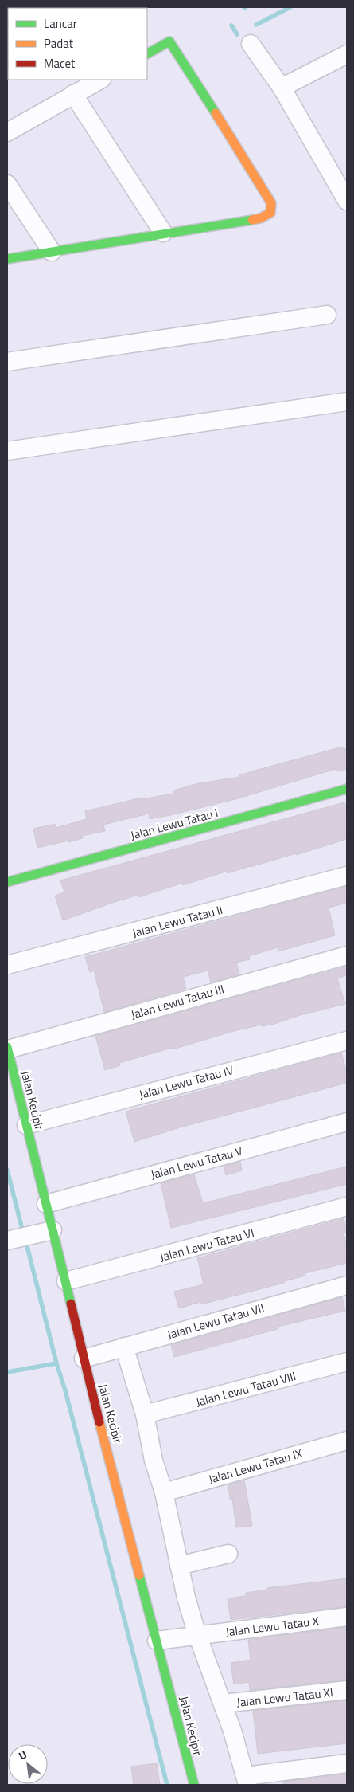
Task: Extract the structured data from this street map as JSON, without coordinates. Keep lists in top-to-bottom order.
{
  "streets": {
    "street": [
      "Jalan Lewu Tatau I",
      "Jalan Lewu Tatau II",
      "Jalan Lewu Tatau III",
      "Jalan Lewu Tatau IV",
      "Jalan Kecipir",
      "Jalan Lewu Tatau V",
      "Jalan Lewu Tatau VI",
      "Jalan Lewu Tatau VII",
      "Jalan Lewu Tatau VIII",
      "Jalan Lewu Tatau IX",
      "Jalan Lewu Tatau X",
      "Jalan Lewu Tatau XI"
    ]
  },
  "crossings": [
    ["Jalan Lewu Tatau III", "Jalan Kecipir"],
    ["Jalan Lewu Tatau IV", "Jalan Kecipir"],
    ["Jalan Kecipir", "Jalan Lewu Tatau V"],
    ["Jalan Kecipir", "Jalan Lewu Tatau VI"],
    ["Jalan Kecipir", "Jalan Lewu Tatau VII"],
    ["Jalan Kecipir", "Jalan Lewu Tatau X"]
  ],
  "legend": ["Lancar", "Padat", "Macet"],
  "north": "top left"
}
